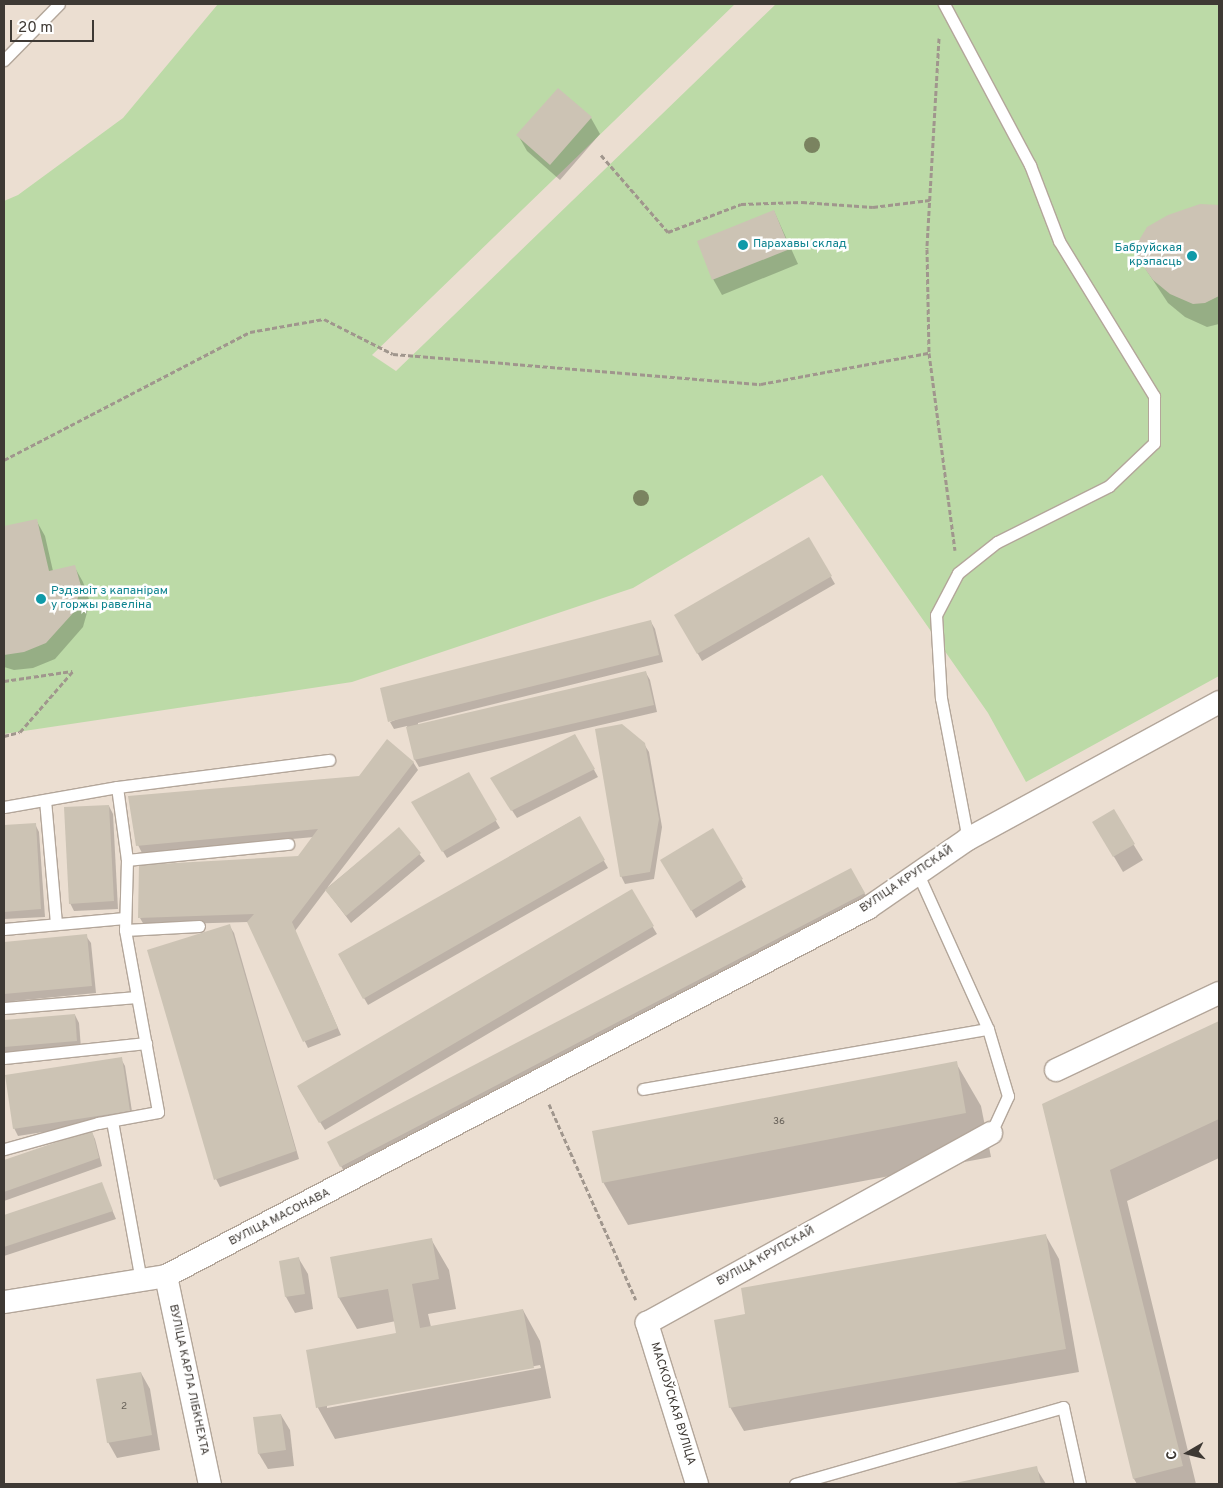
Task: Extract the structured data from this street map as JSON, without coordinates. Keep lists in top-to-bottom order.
{
  "streets": {
    "street": [
      "ВУЛІЦА КРУПСКАЙ",
      "ВУЛІЦА МАСОНАВА",
      "ВУЛІЦА КАРЛА ЛІБКНЕХТА",
      "МАСКОЎСКАЯ ВУЛІЦА"
    ]
  },
  "crossings": [
    ["ВУЛІЦА КРУПСКАЙ", "ВУЛІЦА МАСОНАВА"],
    ["ВУЛІЦА КРУПСКАЙ", "МАСКОЎСКАЯ ВУЛІЦА"],
    ["ВУЛІЦА МАСОНАВА", "ВУЛІЦА КАРЛА ЛІБКНЕХТА"]
  ],
  "places": ["Парахавы склад", "Бабруйская крэпасць", "Рэдзюіт з капанірам у горжы равеліна"],
  "house_numbers": ["36", "2"],
  "scale_bar": "20 m",
  "north": "left"
}
